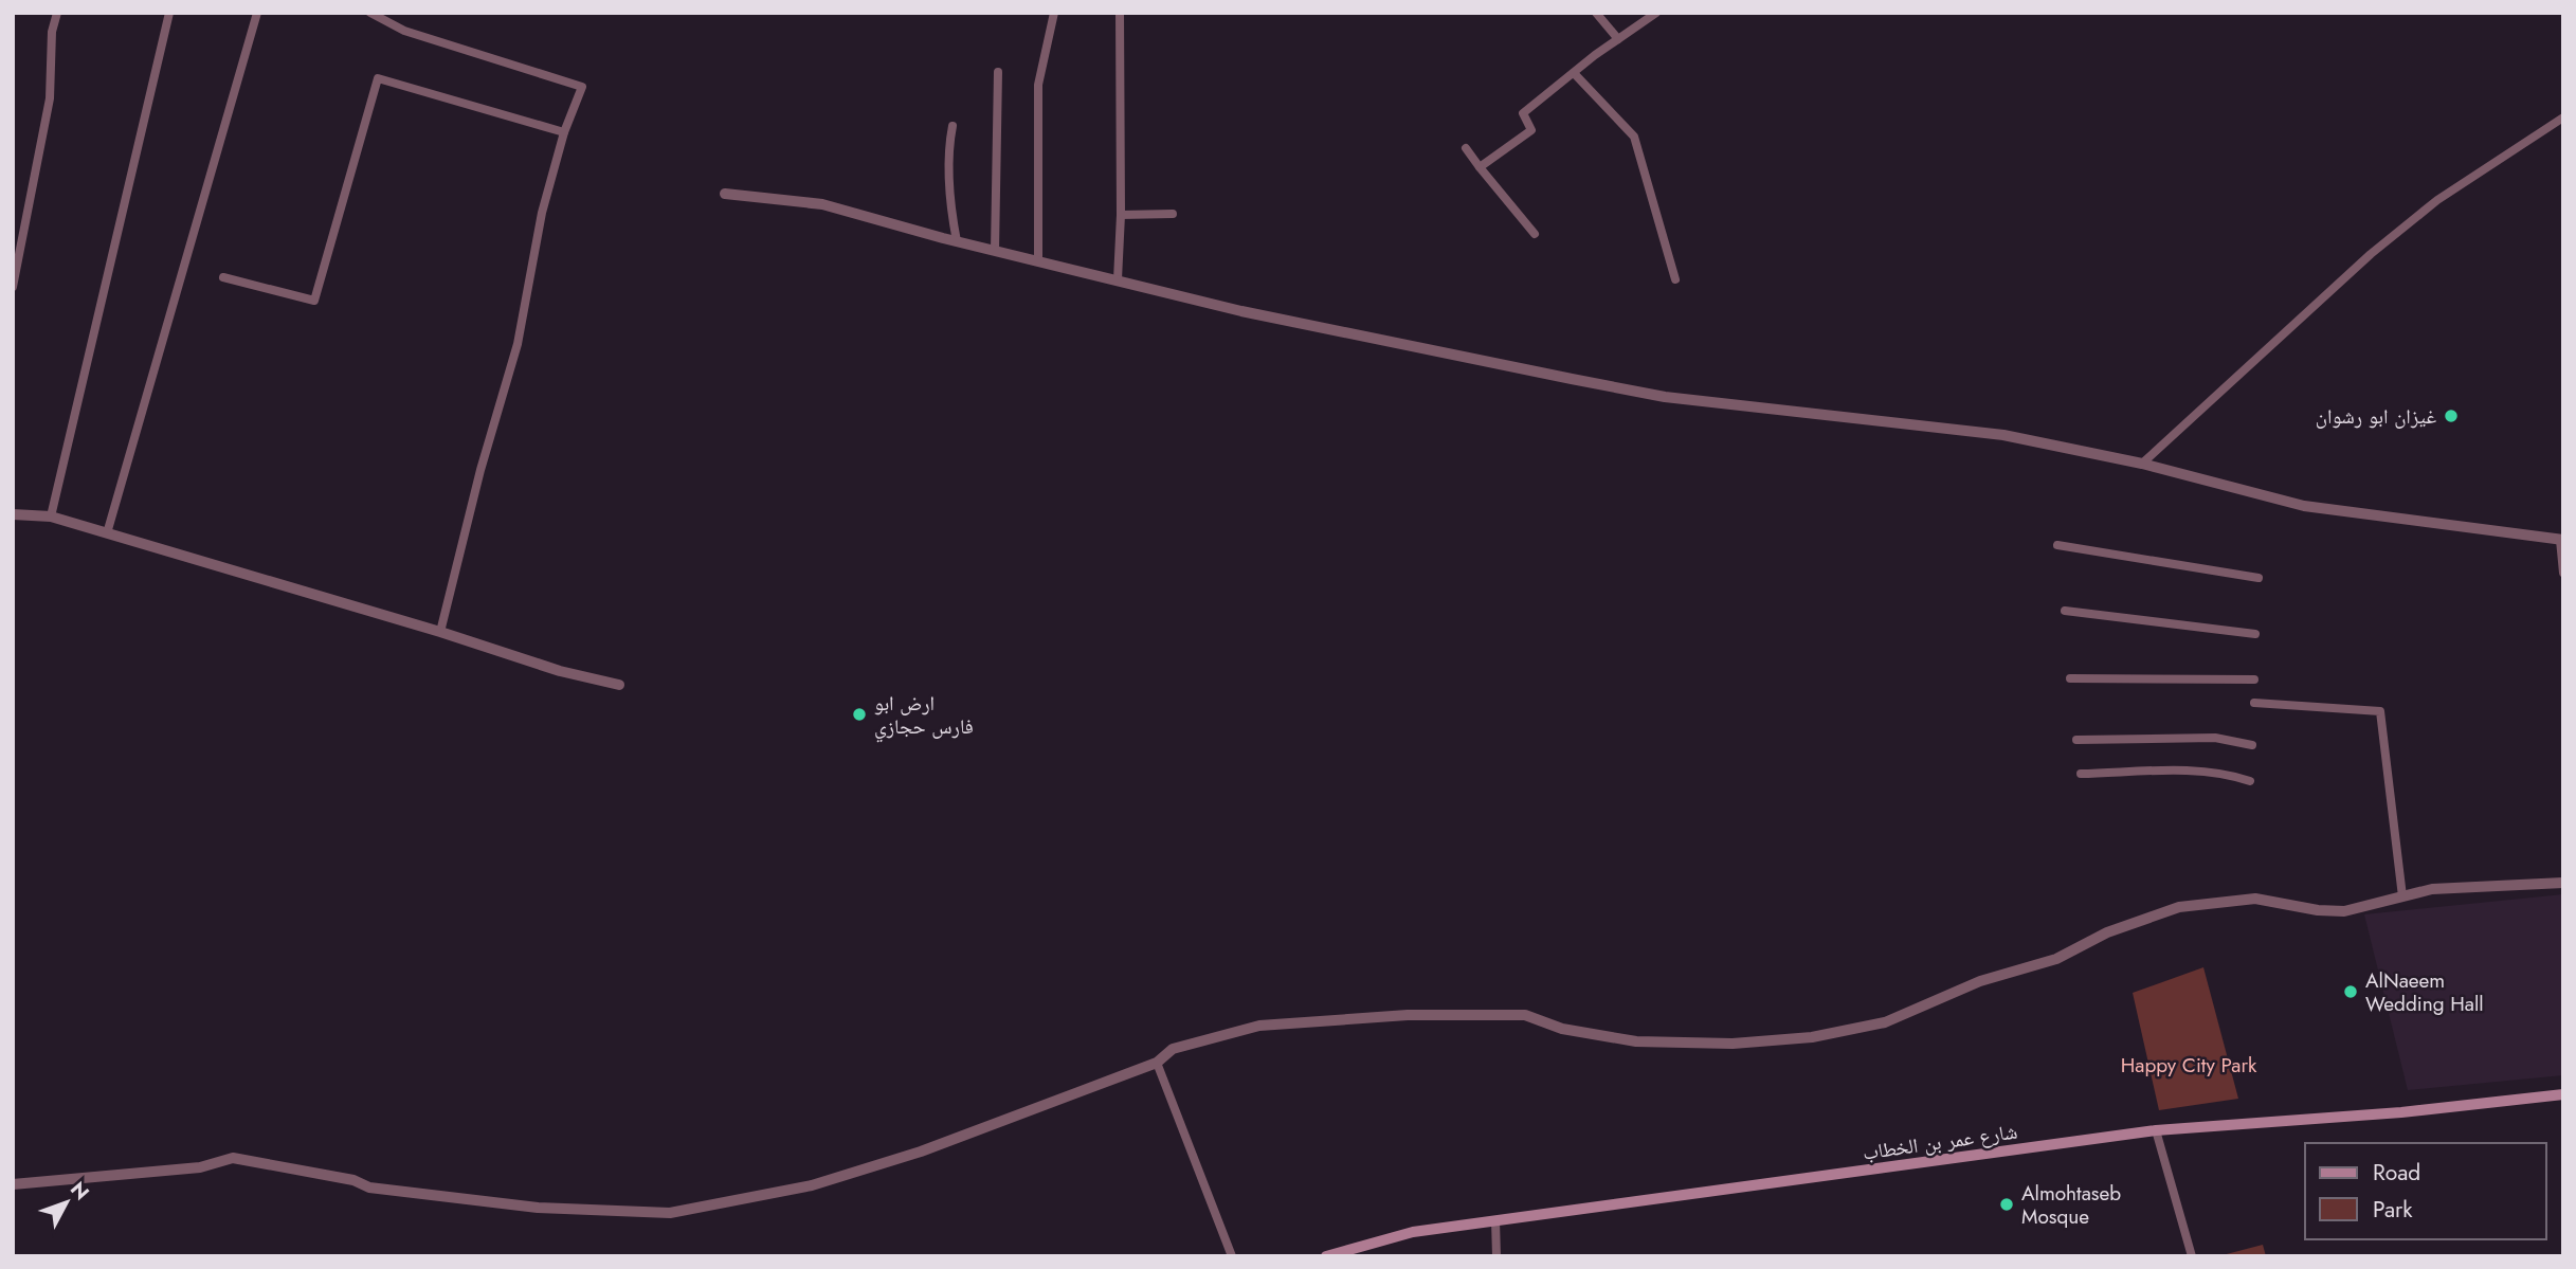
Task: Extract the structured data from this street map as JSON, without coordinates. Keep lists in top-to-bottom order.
{
  "streets": {
    "main road": ["شارع عمر بن الخطاب"]
  },
  "parks": ["Happy City Park"],
  "places": [
    "غيزان ابو رشوان",
    "ارض ابو فارس حجازي",
    "AlNaeem Wedding Hall",
    "Almohtaseb Mosque"
  ],
  "legend": ["Road", "Park"],
  "north": "top right"
}
